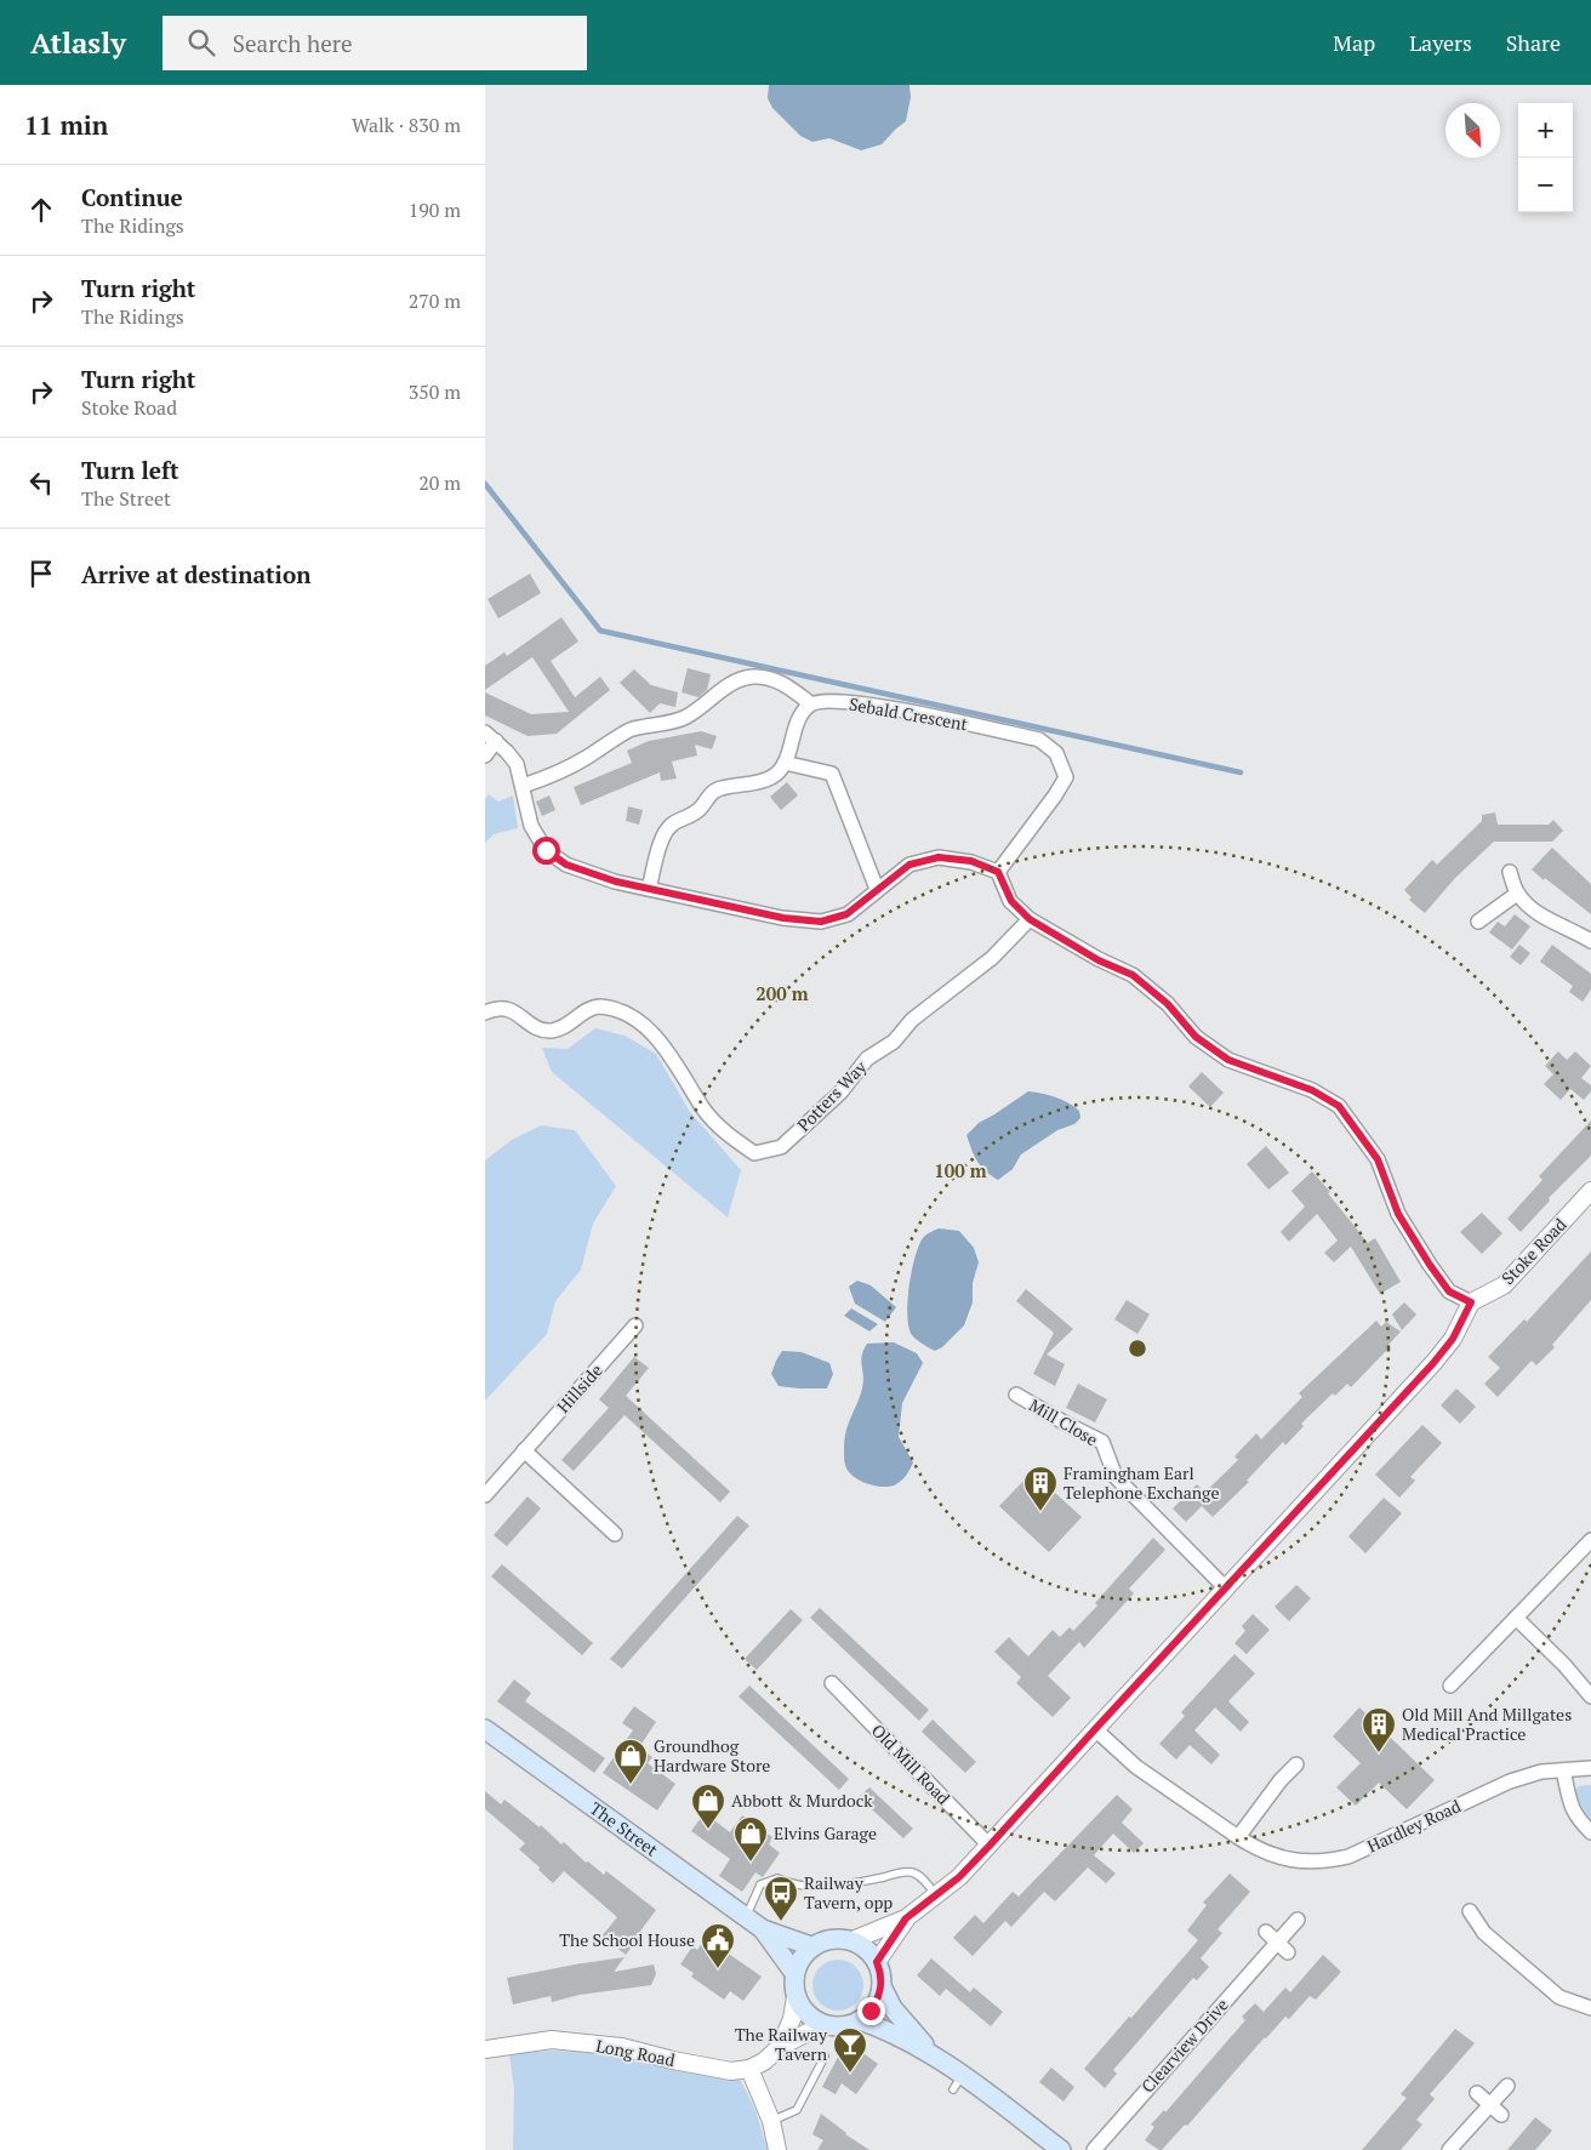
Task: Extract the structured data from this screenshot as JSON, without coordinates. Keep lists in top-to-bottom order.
{
  "streets": {
    "main road": ["The Street"],
    "street": [
      "Sebald Crescent",
      "Potters Way",
      "Stoke Road",
      "Hillside",
      "Mill Close",
      "Old Mill Road",
      "Hardley Road",
      "Clearview Drive",
      "Long Road"
    ]
  },
  "places": {
    "building": ["Framingham Earl Telephone Exchange", "Old Mill And Millgates Medical Practice"],
    "shop": ["Groundhog Hardware Store", "Abbott & Murdock", "Elvins Garage"],
    "bus stop": ["Railway Tavern, opp"],
    "public building": ["The School House"],
    "bar": ["The Railway Tavern"]
  },
  "north": "bottom right",
  "page": {
    "header": "Atlasly",
    "search": "Search here",
    "nav": ["Map", "Layers", "Share"],
    "heading": ["11 min", "Walk · 830 m"],
    "map_buttons": ["+", "−"],
    "list": [
      ["Continue", "The Ridings", "190 m"],
      ["Turn right", "The Ridings", "270 m"],
      ["Turn right", "Stoke Road", "350 m"],
      ["Turn left", "The Street", "20 m"],
      "Arrive at destination"
    ]
  },
  "rings": ["200 m", "100 m"]
}
